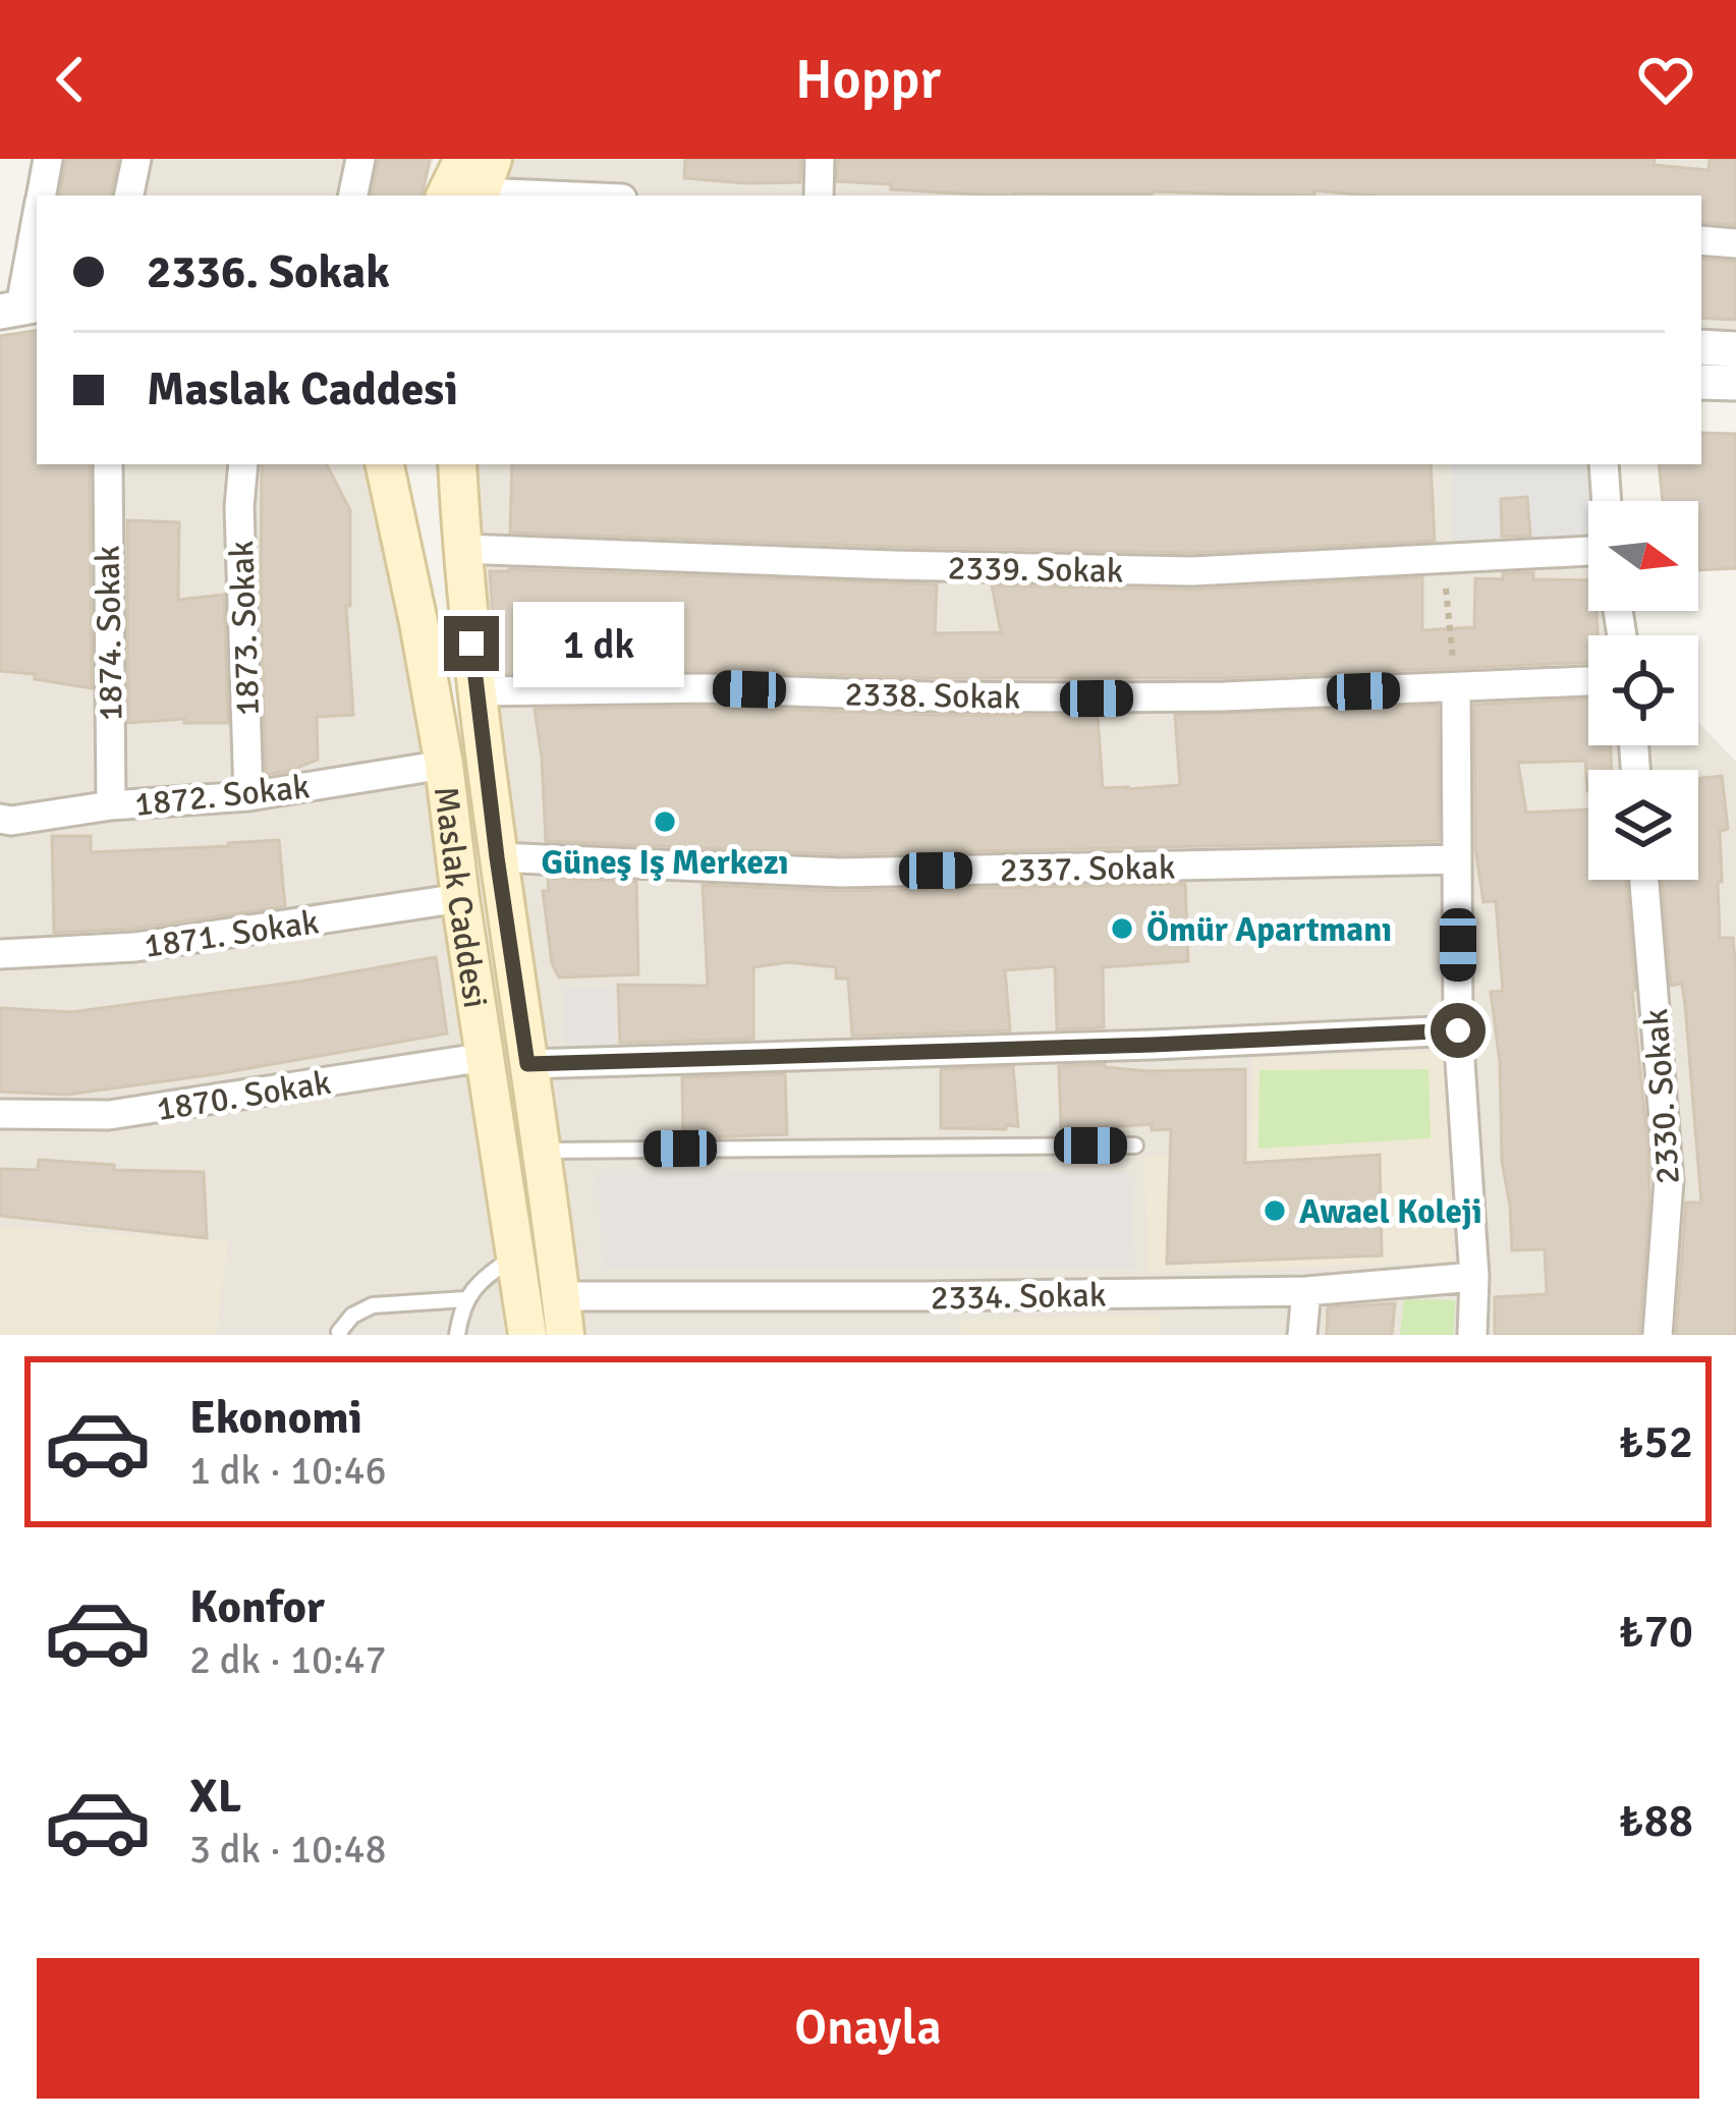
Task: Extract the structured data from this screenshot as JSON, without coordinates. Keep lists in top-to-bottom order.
{
  "streets": {
    "main road": ["Maslak Caddesi"],
    "street": [
      "2339. Sokak",
      "1873. Sokak",
      "1874. Sokak",
      "2338. Sokak",
      "1872. Sokak",
      "2337. Sokak",
      "1871. Sokak",
      "1870. Sokak",
      "2330. Sokak",
      "2334. Sokak"
    ]
  },
  "crossings": [
    ["2339. Sokak", "Maslak Caddesi"],
    ["1873. Sokak", "1872. Sokak"],
    ["1874. Sokak", "1872. Sokak"],
    ["2338. Sokak", "Maslak Caddesi"],
    ["1872. Sokak", "Maslak Caddesi"],
    ["2337. Sokak", "Maslak Caddesi"],
    ["Maslak Caddesi", "1871. Sokak"],
    ["Maslak Caddesi", "1870. Sokak"],
    ["Maslak Caddesi", "2334. Sokak"]
  ],
  "places": ["Güneş Iş Merkezı", "Ömür Apartmanı", "Awael Koleji"],
  "north": "right",
  "page": {
    "header": "Hoppr",
    "banner": ["2336. Sokak", "Maslak Caddesi"],
    "bubble": "1 dk",
    "list": [
      {
        "name": "Ekonomi",
        "note": "1 dk · 10:46",
        "value": "₺52"
      },
      {
        "name": "Konfor",
        "note": "2 dk · 10:47",
        "value": "₺70"
      },
      {
        "name": "XL",
        "note": "3 dk · 10:48",
        "value": "₺88"
      }
    ],
    "buttons": "Onayla"
  }
}
